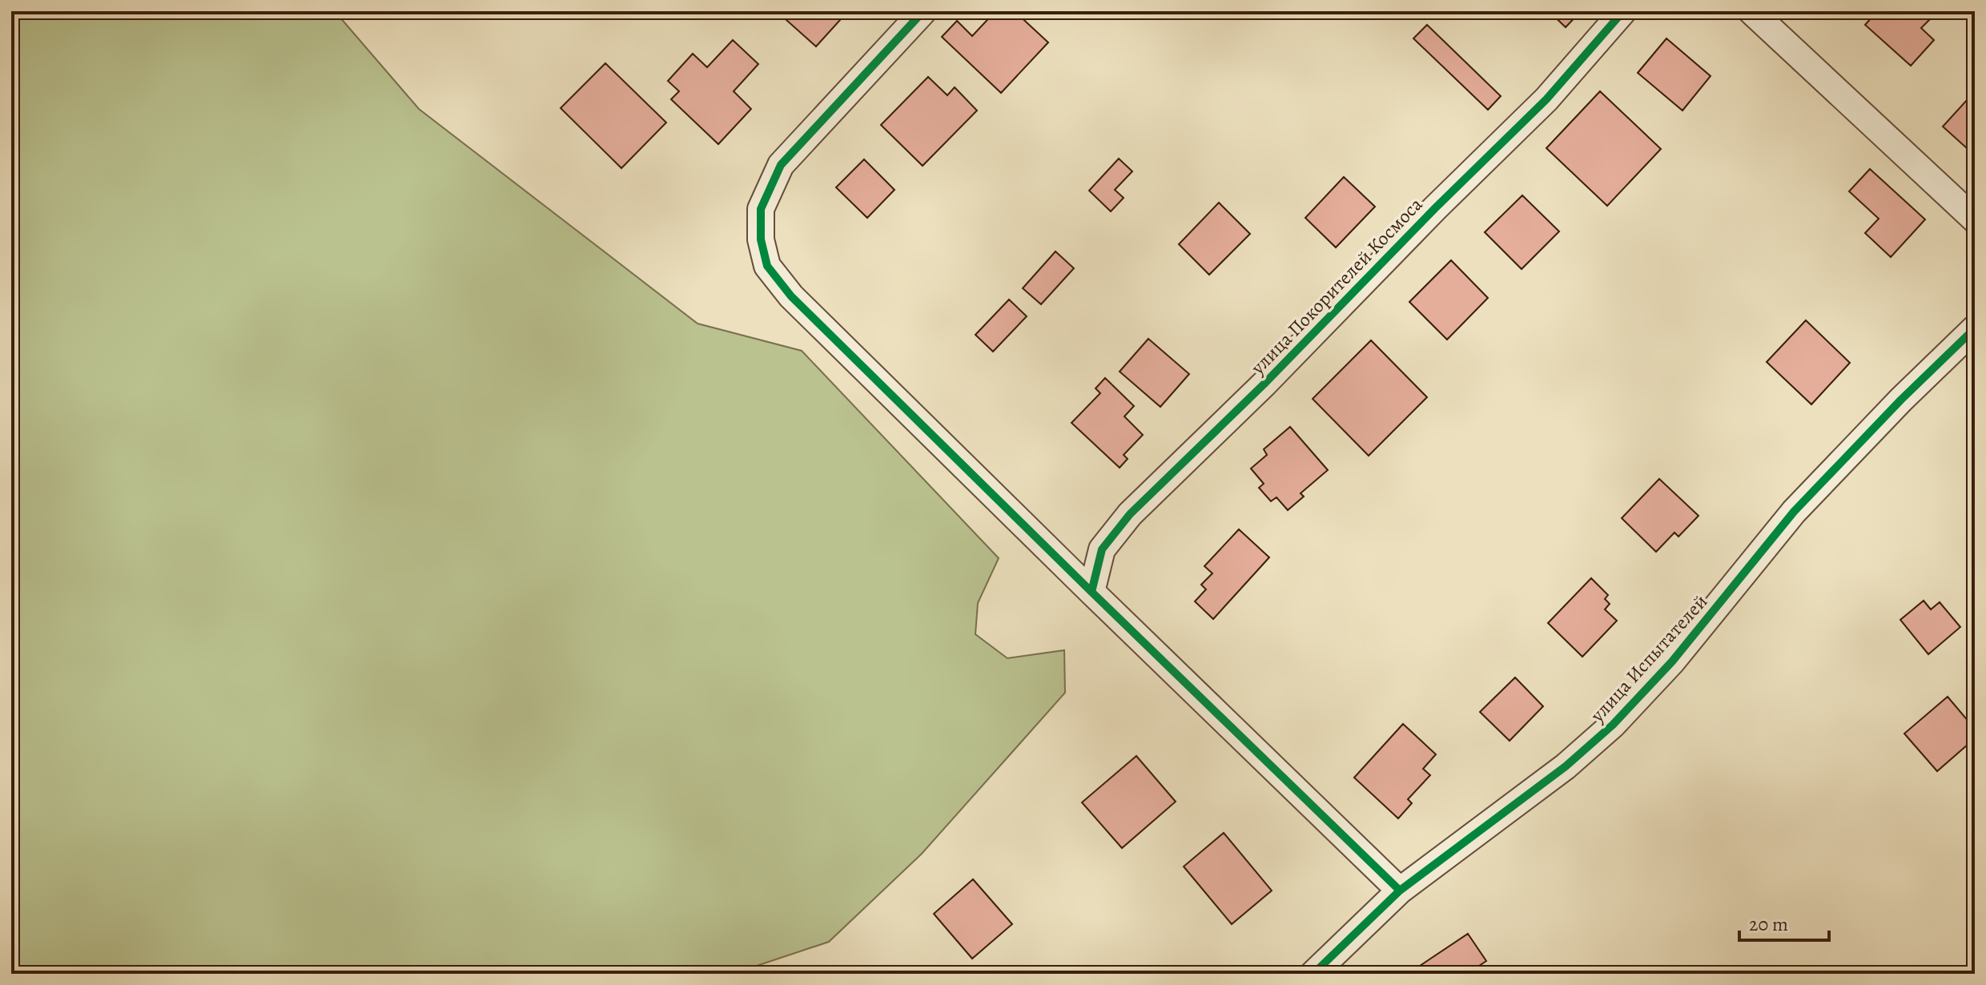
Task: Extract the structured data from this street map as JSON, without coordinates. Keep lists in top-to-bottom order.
{
  "streets": {
    "street": ["улица Покорителей Космоса", "улица Испытателей"]
  },
  "scale_bar": "20 m"
}
